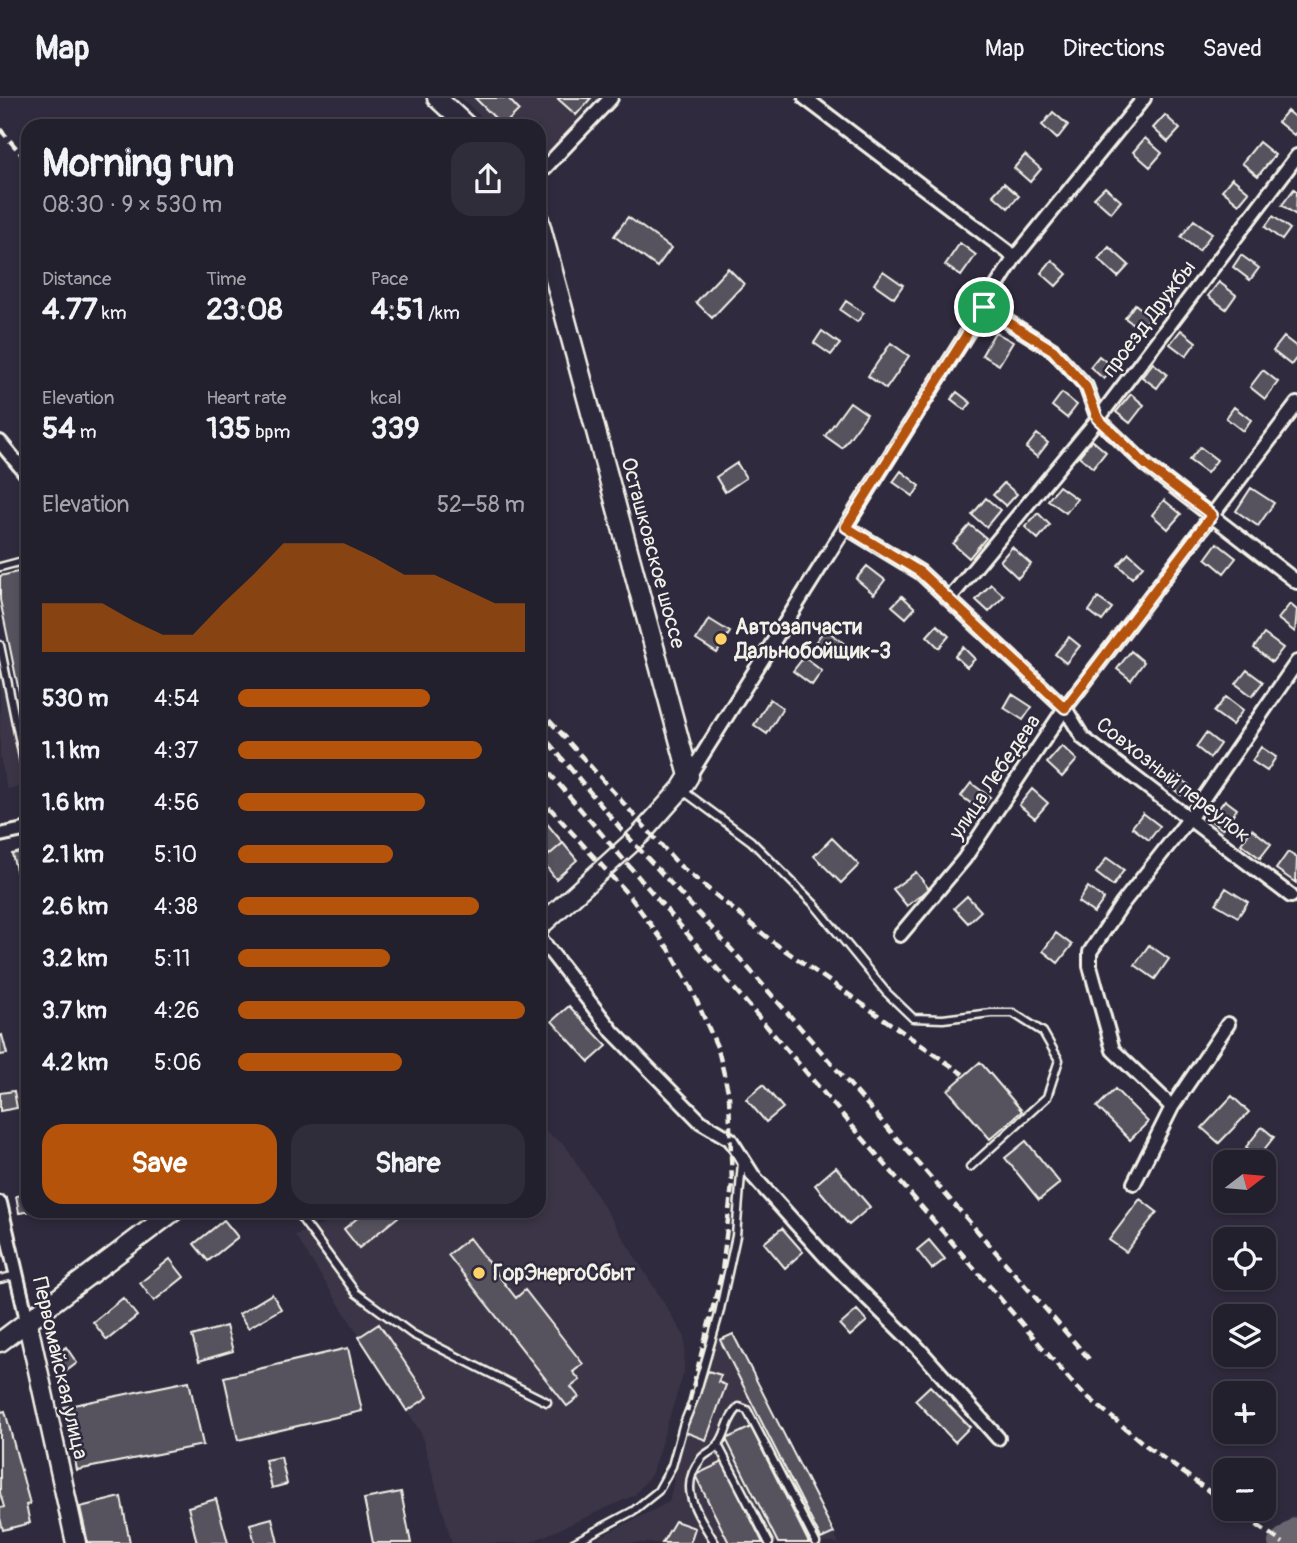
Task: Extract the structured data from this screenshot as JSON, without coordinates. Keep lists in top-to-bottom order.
{
  "streets": {
    "street": [
      "проезд Дружбы",
      "Осташковское шоссе",
      "улица Лебедева",
      "Совхозный переулок",
      "Первомайская улица"
    ]
  },
  "crossings": [
    ["проезд Дружбы", "Совхозный переулок"],
    ["улица Лебедева", "Совхозный переулок"]
  ],
  "places": ["Автозапчасти Дальнобойщик-3", "ГорЭнергоСбыт"],
  "north": "right",
  "page": {
    "header": "Map",
    "nav": ["Map", "Directions", "Saved"],
    "heading": ["Morning run", "08:30 · 9 × 530 m"],
    "stats": [
      ["Distance", "4.77 km"],
      ["Time", "23:08"],
      ["Pace", "4:51 /km"],
      ["Elevation", "54 m"],
      ["Heart rate", "135 bpm"],
      ["kcal", "339"]
    ],
    "chart": ["Elevation", "52–58 m"],
    "list": [
      {
        "name": "530 m",
        "note": "4:54"
      },
      {
        "name": "1.1 km",
        "note": "4:37"
      },
      {
        "name": "1.6 km",
        "note": "4:56"
      },
      {
        "name": "2.1 km",
        "note": "5:10"
      },
      {
        "name": "2.6 km",
        "note": "4:38"
      },
      {
        "name": "3.2 km",
        "note": "5:11"
      },
      {
        "name": "3.7 km",
        "note": "4:26"
      },
      {
        "name": "4.2 km",
        "note": "5:06"
      }
    ],
    "buttons": ["Save", "Share"],
    "map_buttons": ["+", "−"]
  }
}
